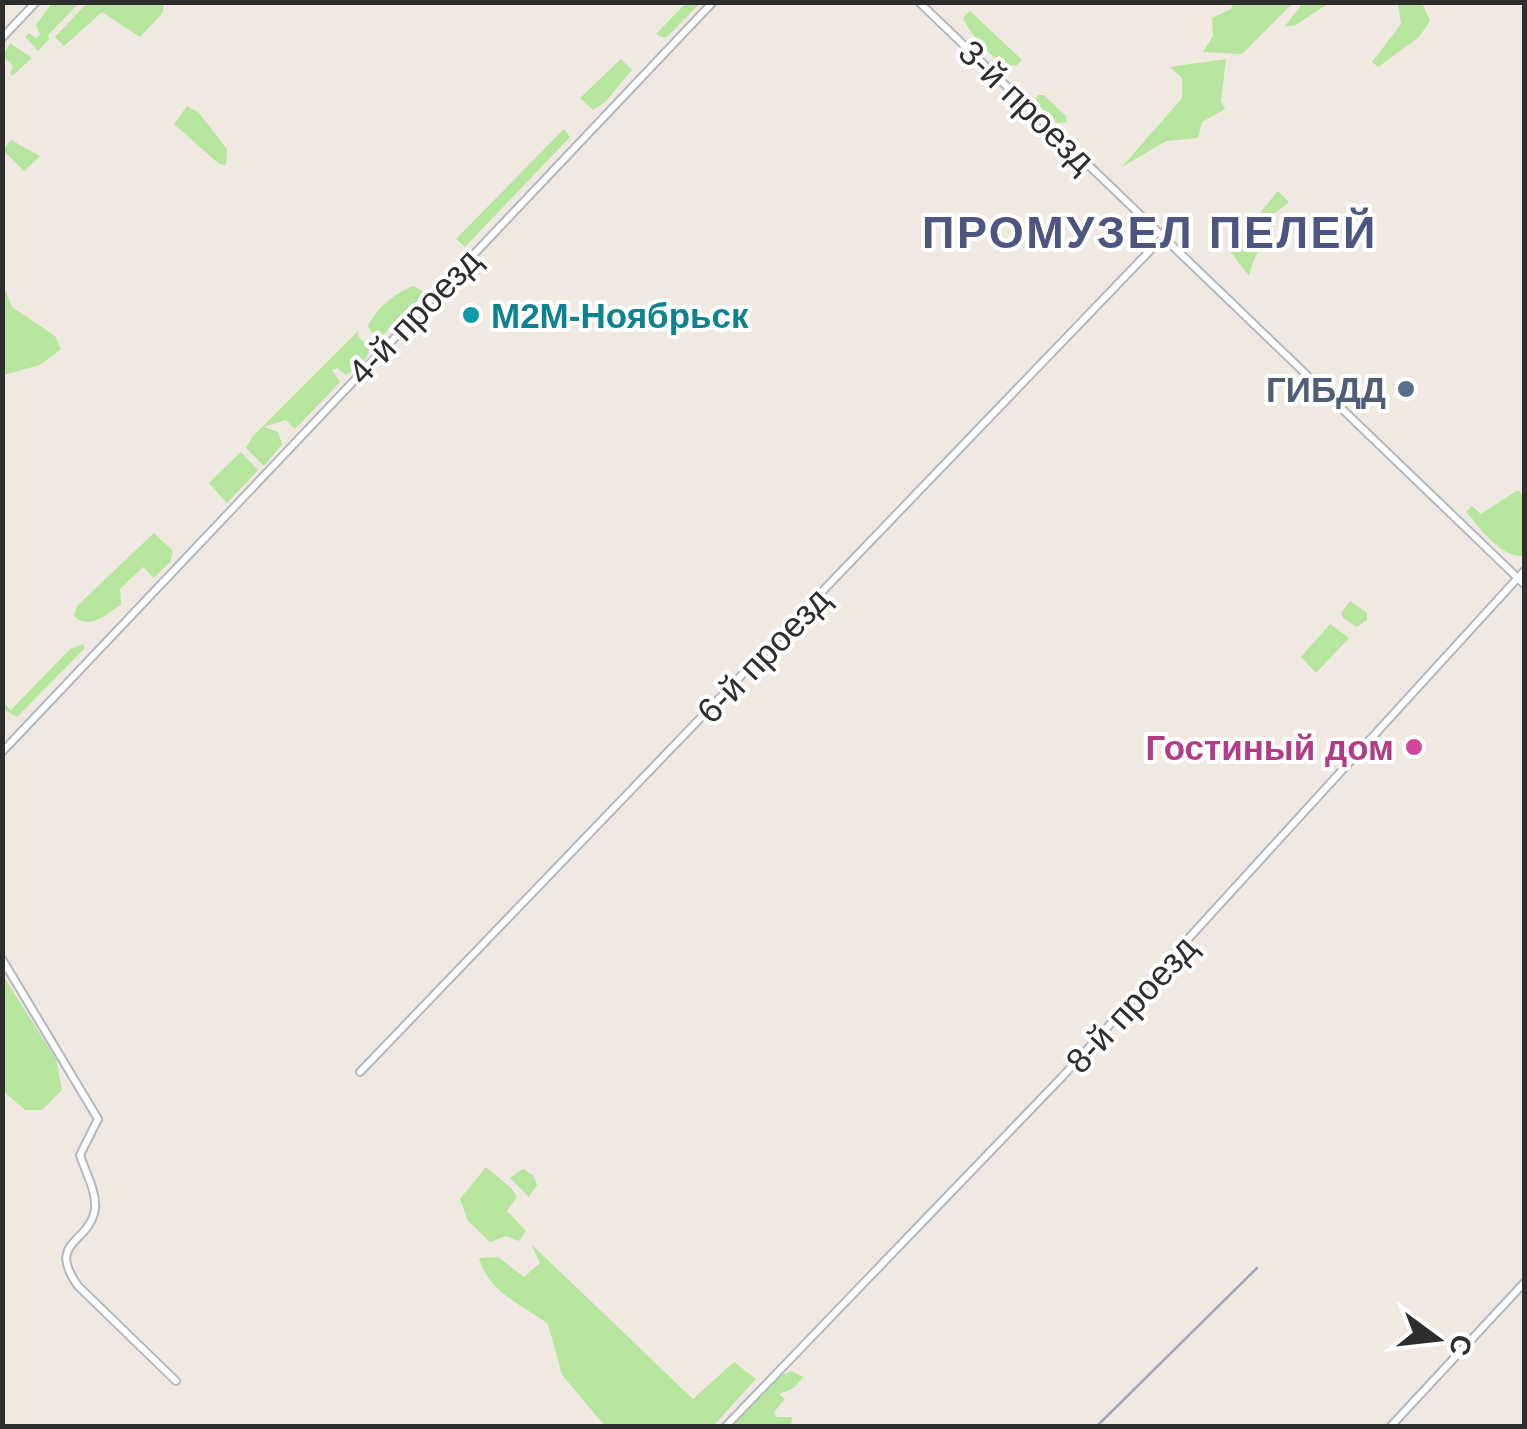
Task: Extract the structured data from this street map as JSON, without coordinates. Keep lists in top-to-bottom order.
{
  "streets": {
    "street": [
      "3-й проезд",
      "4-й проезд",
      "6-й проезд",
      "8-й проезд"
    ]
  },
  "crossings": [
    ["3-й проезд", "6-й проезд"],
    ["3-й проезд", "8-й проезд"]
  ],
  "districts": ["ПРОМУЗЕЛ ПЕЛЕЙ"],
  "places": ["М2М-Ноябрьск", "ГИБДД", "Гостиный дом"],
  "north": "right"
}
